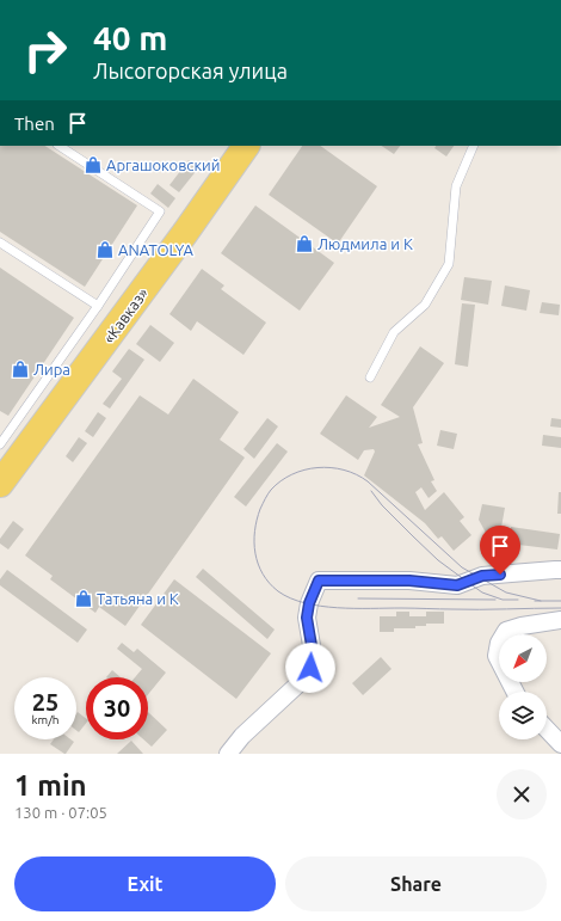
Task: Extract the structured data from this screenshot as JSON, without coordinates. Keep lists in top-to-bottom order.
{
  "streets": {
    "main road": ["«Кавказ»"]
  },
  "places": {
    "shop": [
      "Аргашоковский",
      "Людмила и К",
      "ANATOLYA",
      "Лира",
      "Татьяна и К"
    ]
  },
  "north": "bottom left",
  "page": {
    "turn": ["40 m", "Лысогорская улица"],
    "then": "Then",
    "speed": "25 km/h",
    "limit": "30",
    "heading": ["1 min", "130 m · 07:05"],
    "buttons": ["Exit", "Share"]
  }
}
